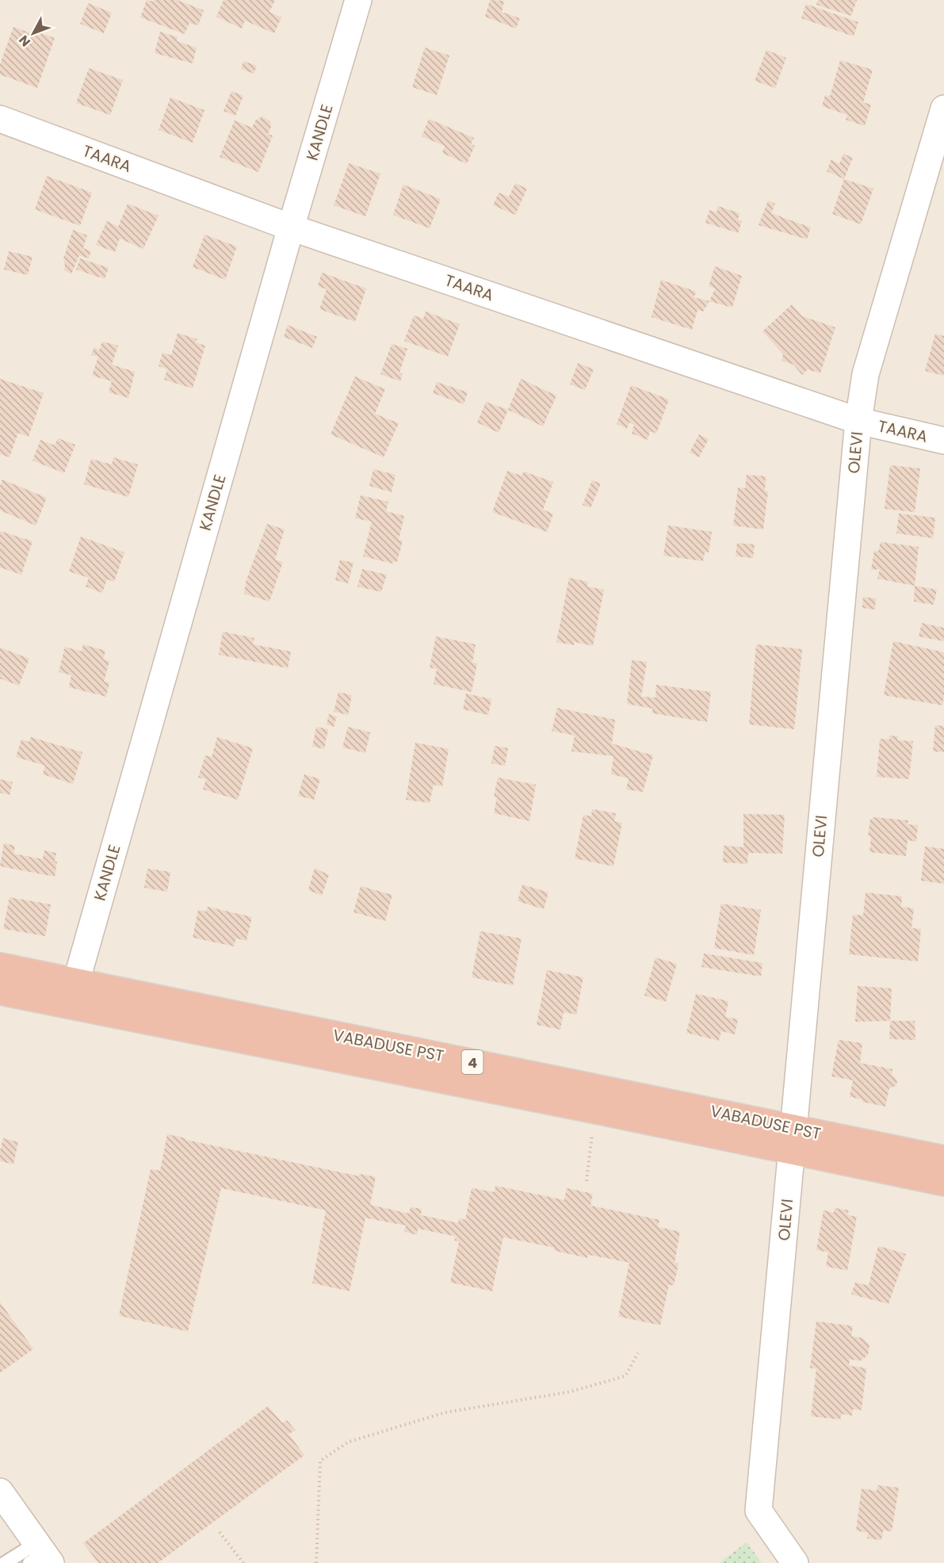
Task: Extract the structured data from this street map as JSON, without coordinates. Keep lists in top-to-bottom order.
{
  "streets": {
    "highway": ["VABADUSE PST", "4"],
    "street": ["KANDLE", "TAARA", "OLEVI"]
  },
  "crossings": [
    ["KANDLE", "TAARA"],
    ["KANDLE", "VABADUSE PST"],
    ["TAARA", "OLEVI"],
    ["OLEVI", "VABADUSE PST"]
  ],
  "north": "bottom left"
}
